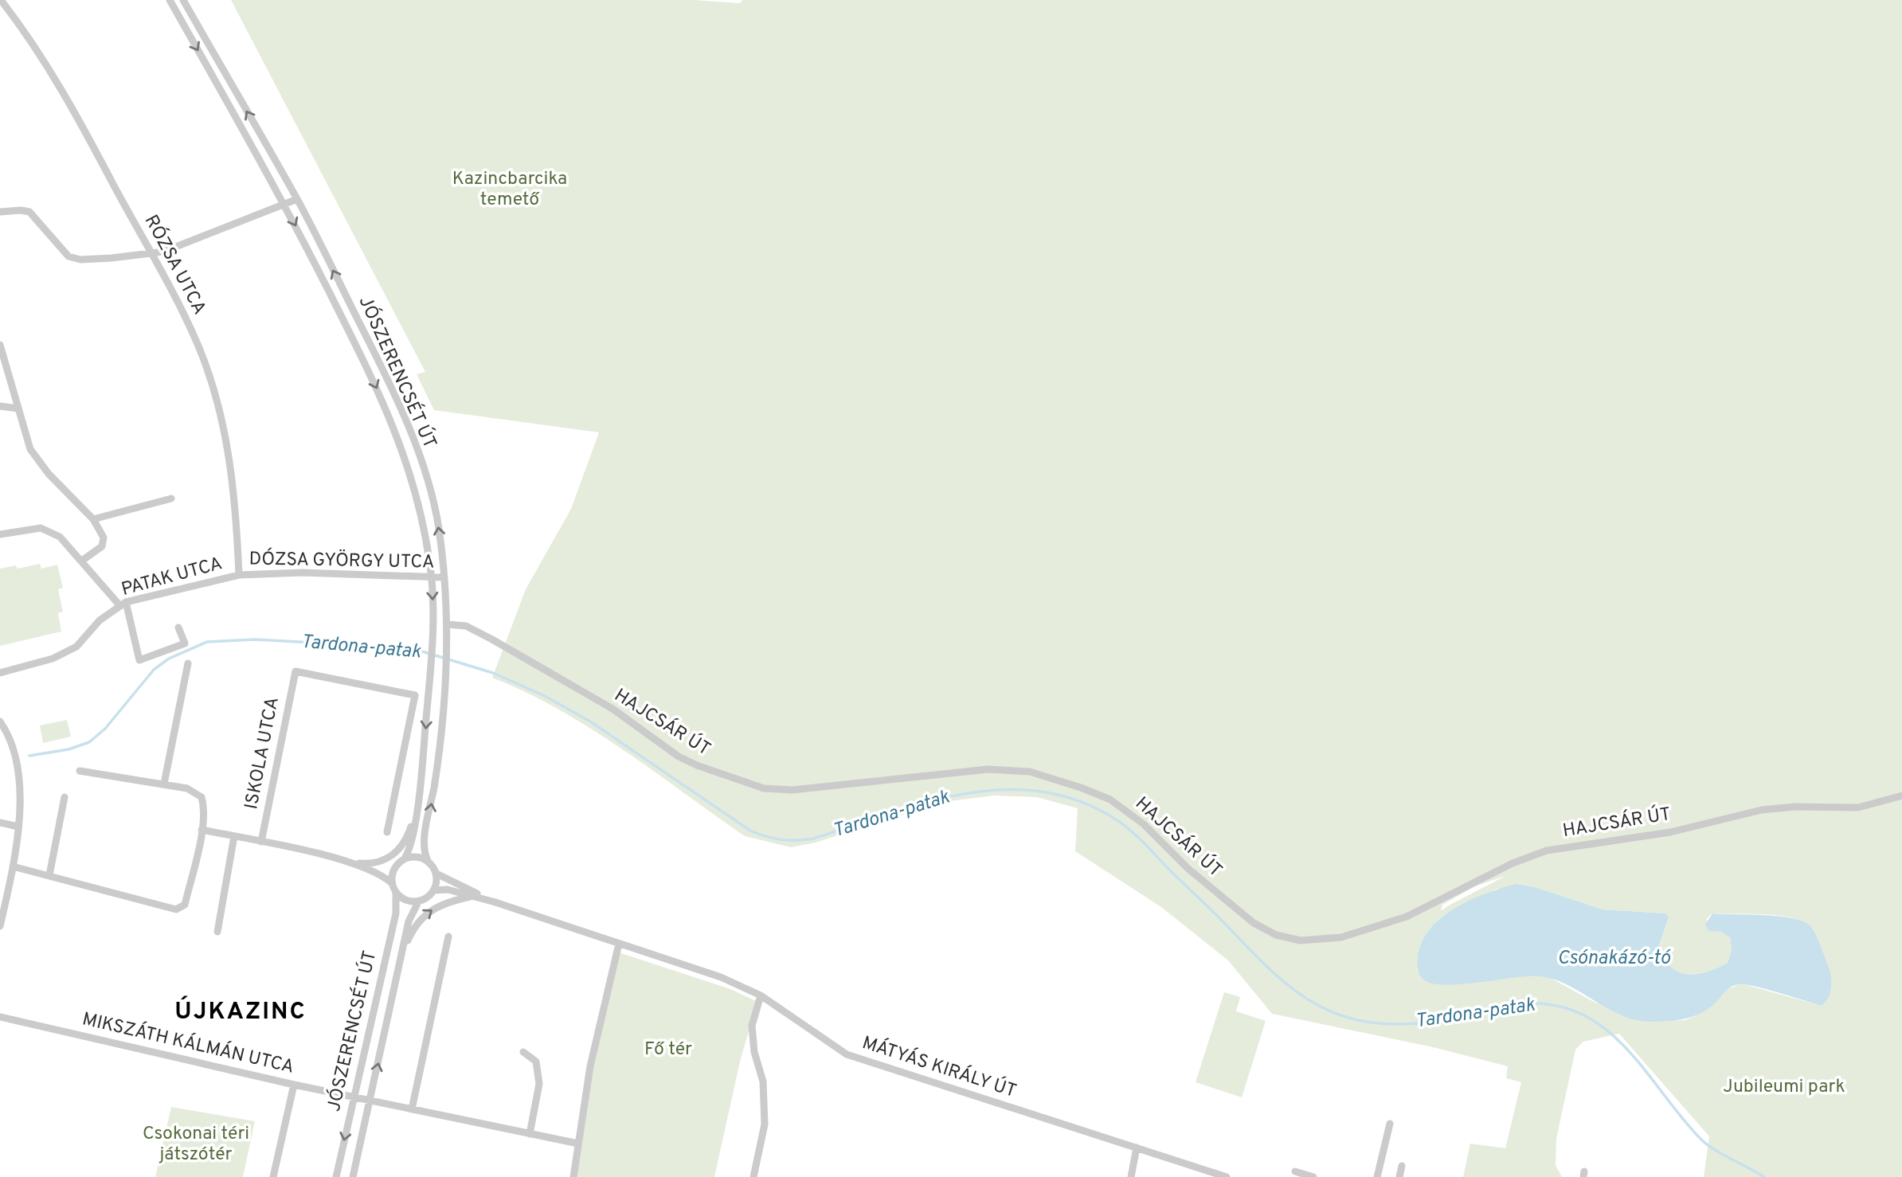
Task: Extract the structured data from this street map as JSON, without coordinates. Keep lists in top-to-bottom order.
{
  "streets": {
    "street": [
      "RÓZSA UTCA",
      "JÓSZERENCSÉT ÚT",
      "DÓZSA GYÖRGY UTCA",
      "PATAK UTCA",
      "HAJCSÁR ÚT",
      "ISKOLA UTCA",
      "MIKSZÁTH KÁLMÁN UTCA",
      "MÁTYÁS KIRÁLY ÚT"
    ]
  },
  "crossings": [
    ["RÓZSA UTCA", "DÓZSA GYÖRGY UTCA"],
    ["RÓZSA UTCA", "PATAK UTCA"],
    ["JÓSZERENCSÉT ÚT", "DÓZSA GYÖRGY UTCA"],
    ["JÓSZERENCSÉT ÚT", "HAJCSÁR ÚT"],
    ["JÓSZERENCSÉT ÚT", "MIKSZÁTH KÁLMÁN UTCA"],
    ["JÓSZERENCSÉT ÚT", "MÁTYÁS KIRÁLY ÚT"],
    ["DÓZSA GYÖRGY UTCA", "PATAK UTCA"]
  ],
  "districts": ["ÚJKAZINC"],
  "water": ["Tardona-patak", "Csónakázó-tó"],
  "parks": [
    "Kazincbarcika temető",
    "Fő tér",
    "Jubileumi park",
    "Csokonai téri játszótér"
  ]
}
